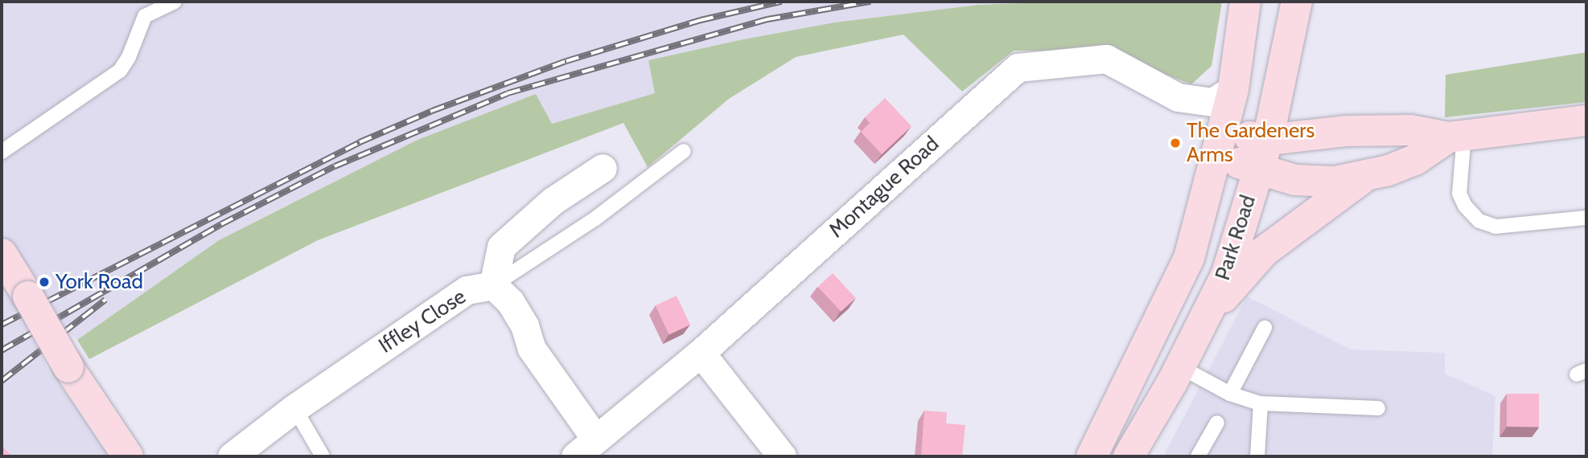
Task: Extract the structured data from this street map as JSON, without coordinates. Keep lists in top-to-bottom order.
{
  "streets": {
    "main road": ["Park Road"],
    "street": ["Montague Road", "Iffley Close"]
  },
  "crossings": [
    ["Montague Road", "Park Road"],
    ["Montague Road", "Iffley Close"]
  ],
  "places": ["The Gardeners Arms", "York Road"]
}
